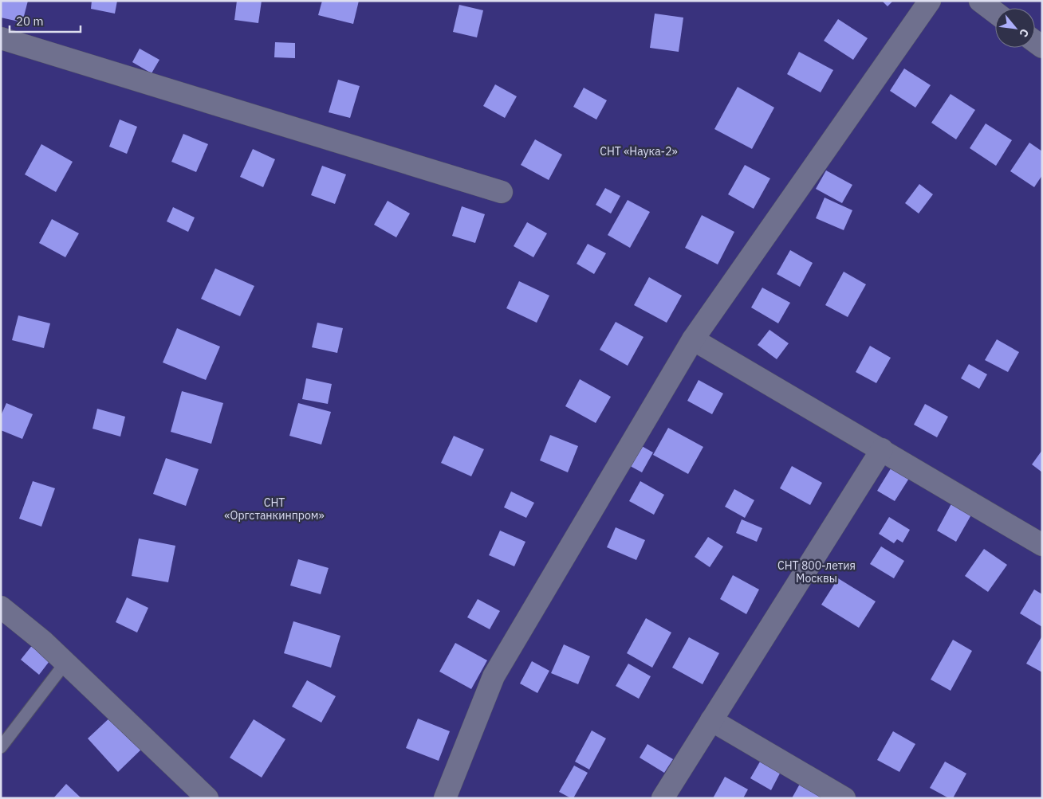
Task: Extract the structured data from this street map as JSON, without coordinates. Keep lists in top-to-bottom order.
{
  "parks": ["СНТ «Наука-2»", "СНТ «Оргстанкинпром»", "СНТ 800-летия Москвы"],
  "scale_bar": "20 m",
  "north": "bottom right"
}
